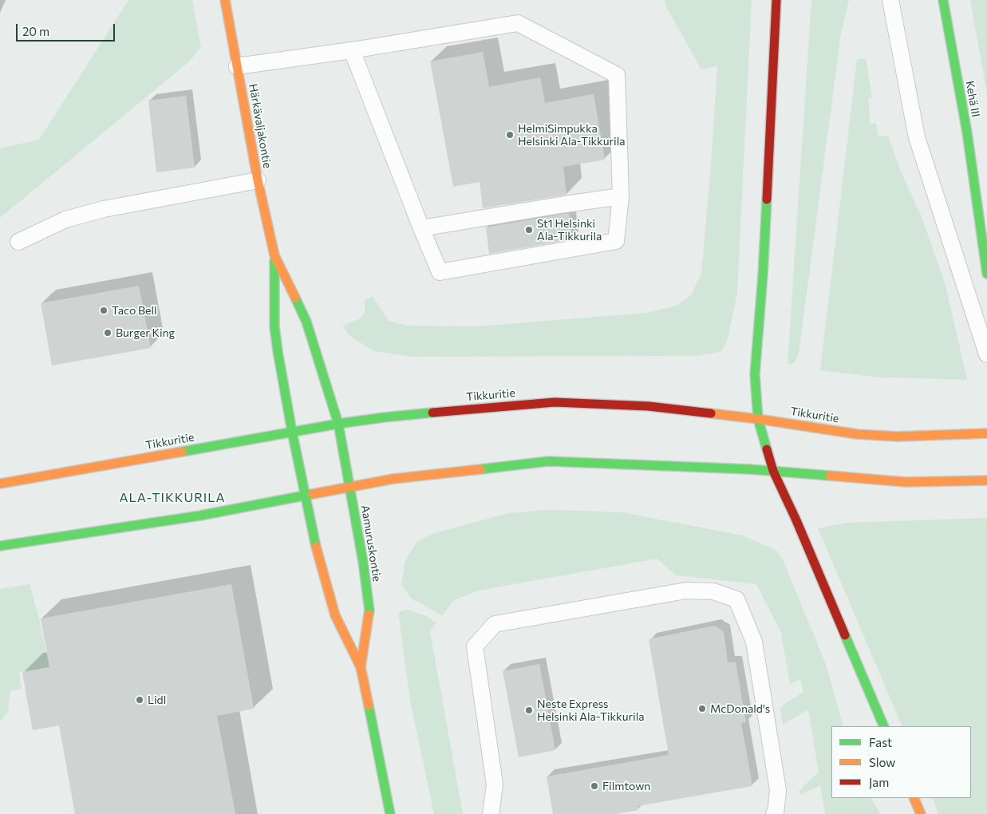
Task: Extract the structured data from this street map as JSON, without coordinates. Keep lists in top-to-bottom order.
{
  "streets": {
    "main road": [
      "Kehä III",
      "Härkävaljakontie",
      "Tikkuritie",
      "Aamuruskontie"
    ]
  },
  "crossings": [
    ["Härkävaljakontie", "Tikkuritie"],
    ["Härkävaljakontie", "Aamuruskontie"],
    ["Tikkuritie", "Aamuruskontie"]
  ],
  "districts": ["ALA-TIKKURILA"],
  "places": [
    "HelmiSimpukka Helsinki Ala-Tikkurila",
    "St1 Helsinki Ala-Tikkurila",
    "Taco Bell",
    "Burger King",
    "Lidl",
    "McDonald's",
    "Neste Express Helsinki Ala-Tikkurila",
    "Filmtown"
  ],
  "legend": ["Fast", "Slow", "Jam"],
  "scale_bar": "20 m"
}
